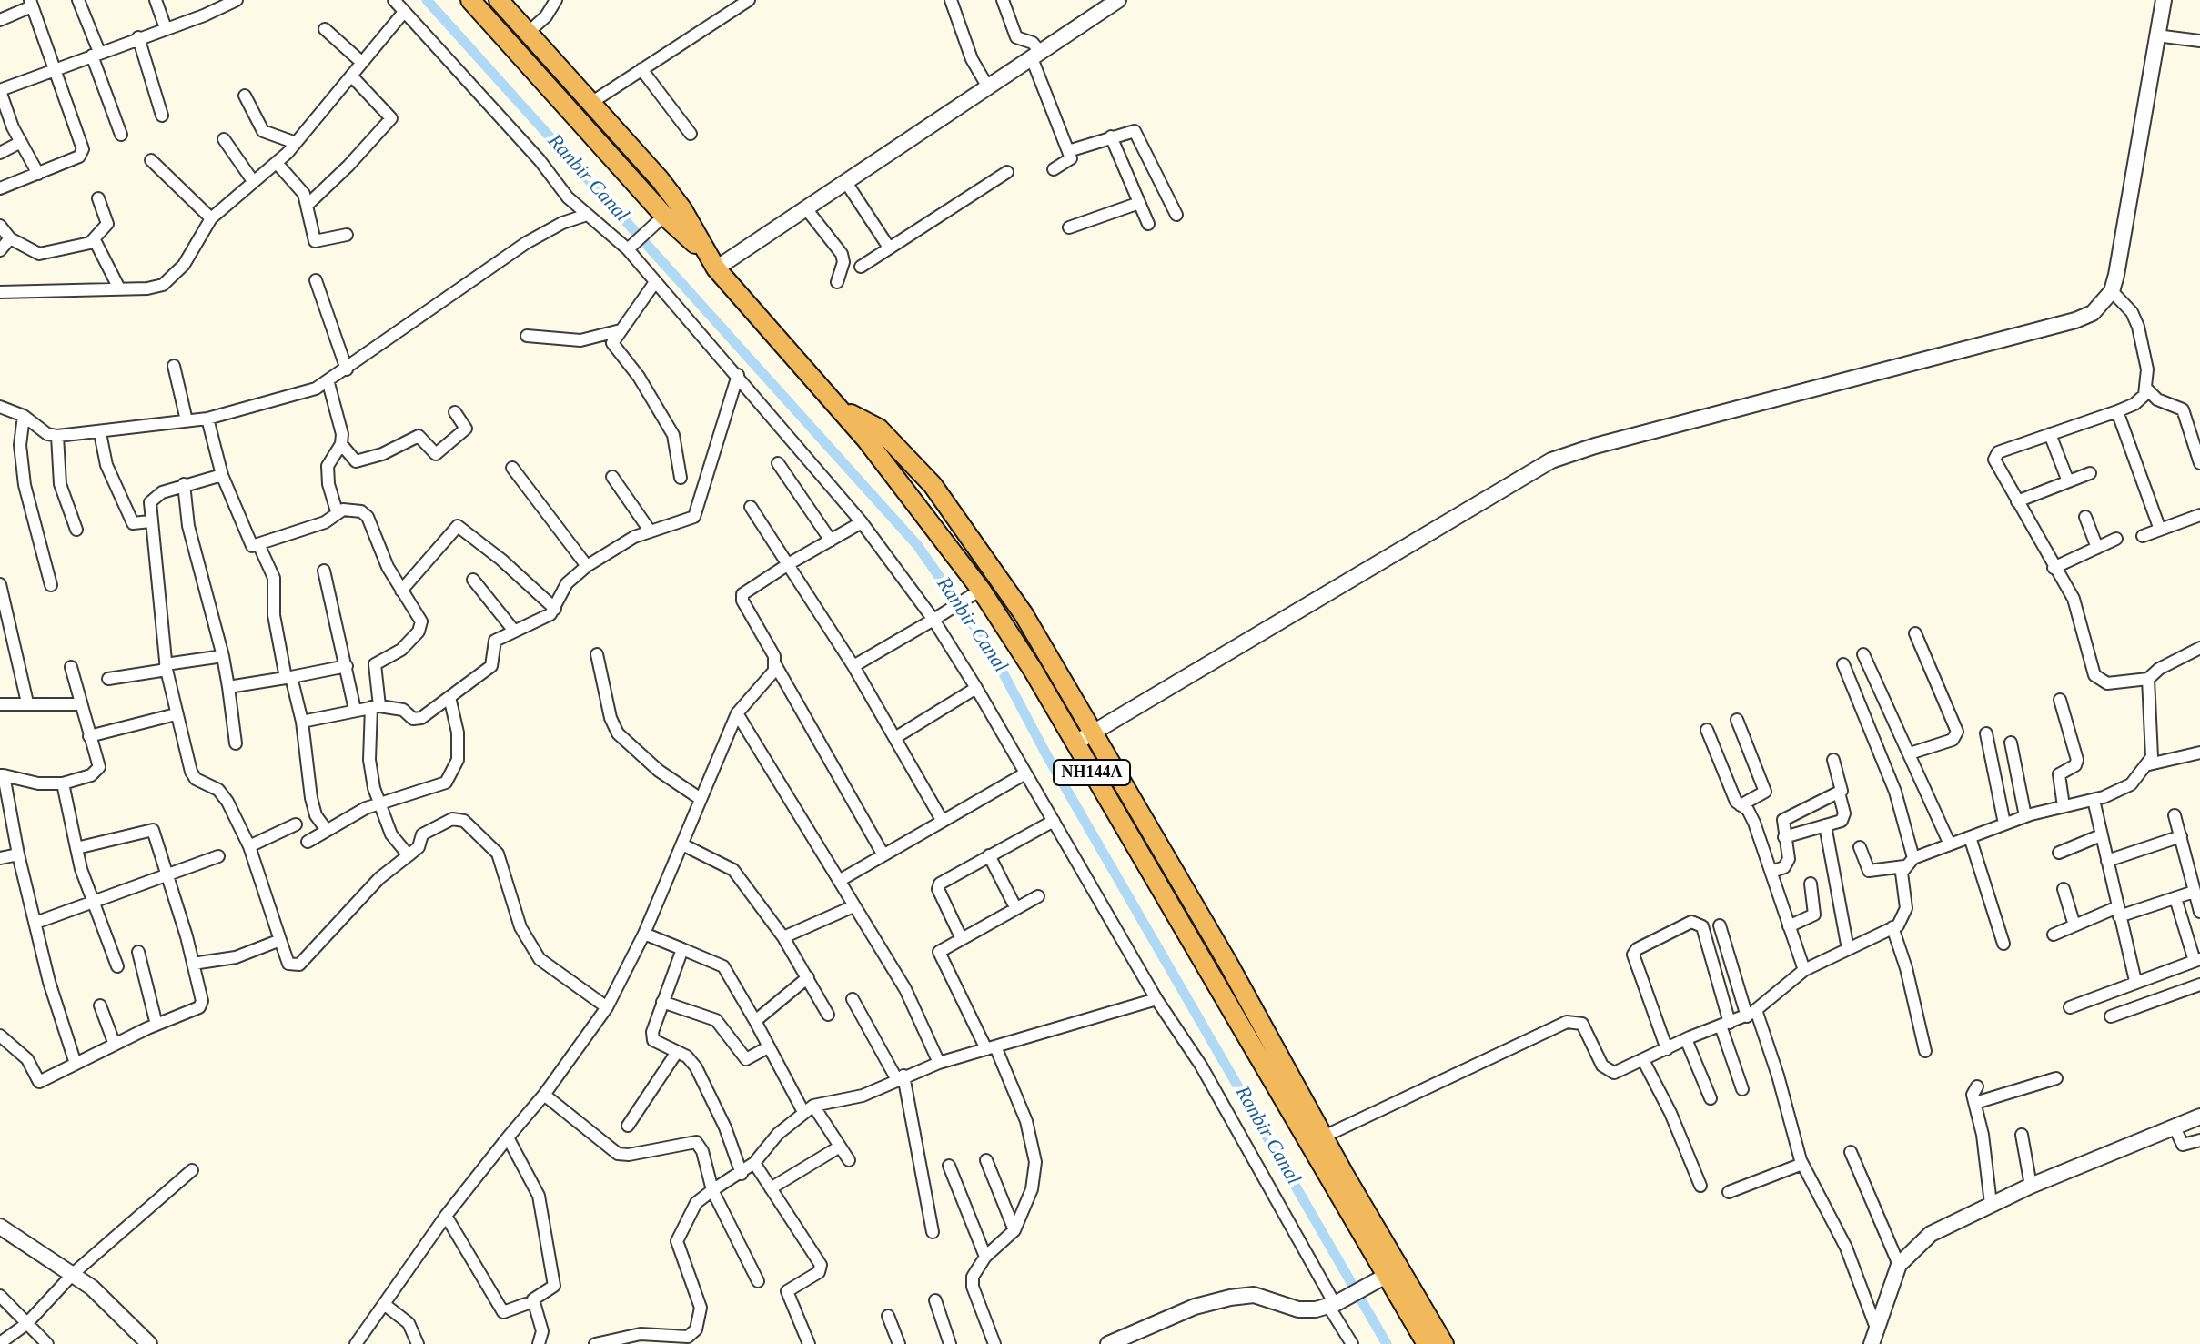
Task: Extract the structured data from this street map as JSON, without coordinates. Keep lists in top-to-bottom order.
{
  "streets": {
    "highway": ["NH144A"]
  },
  "water": ["Ranbir Canal"]
}
